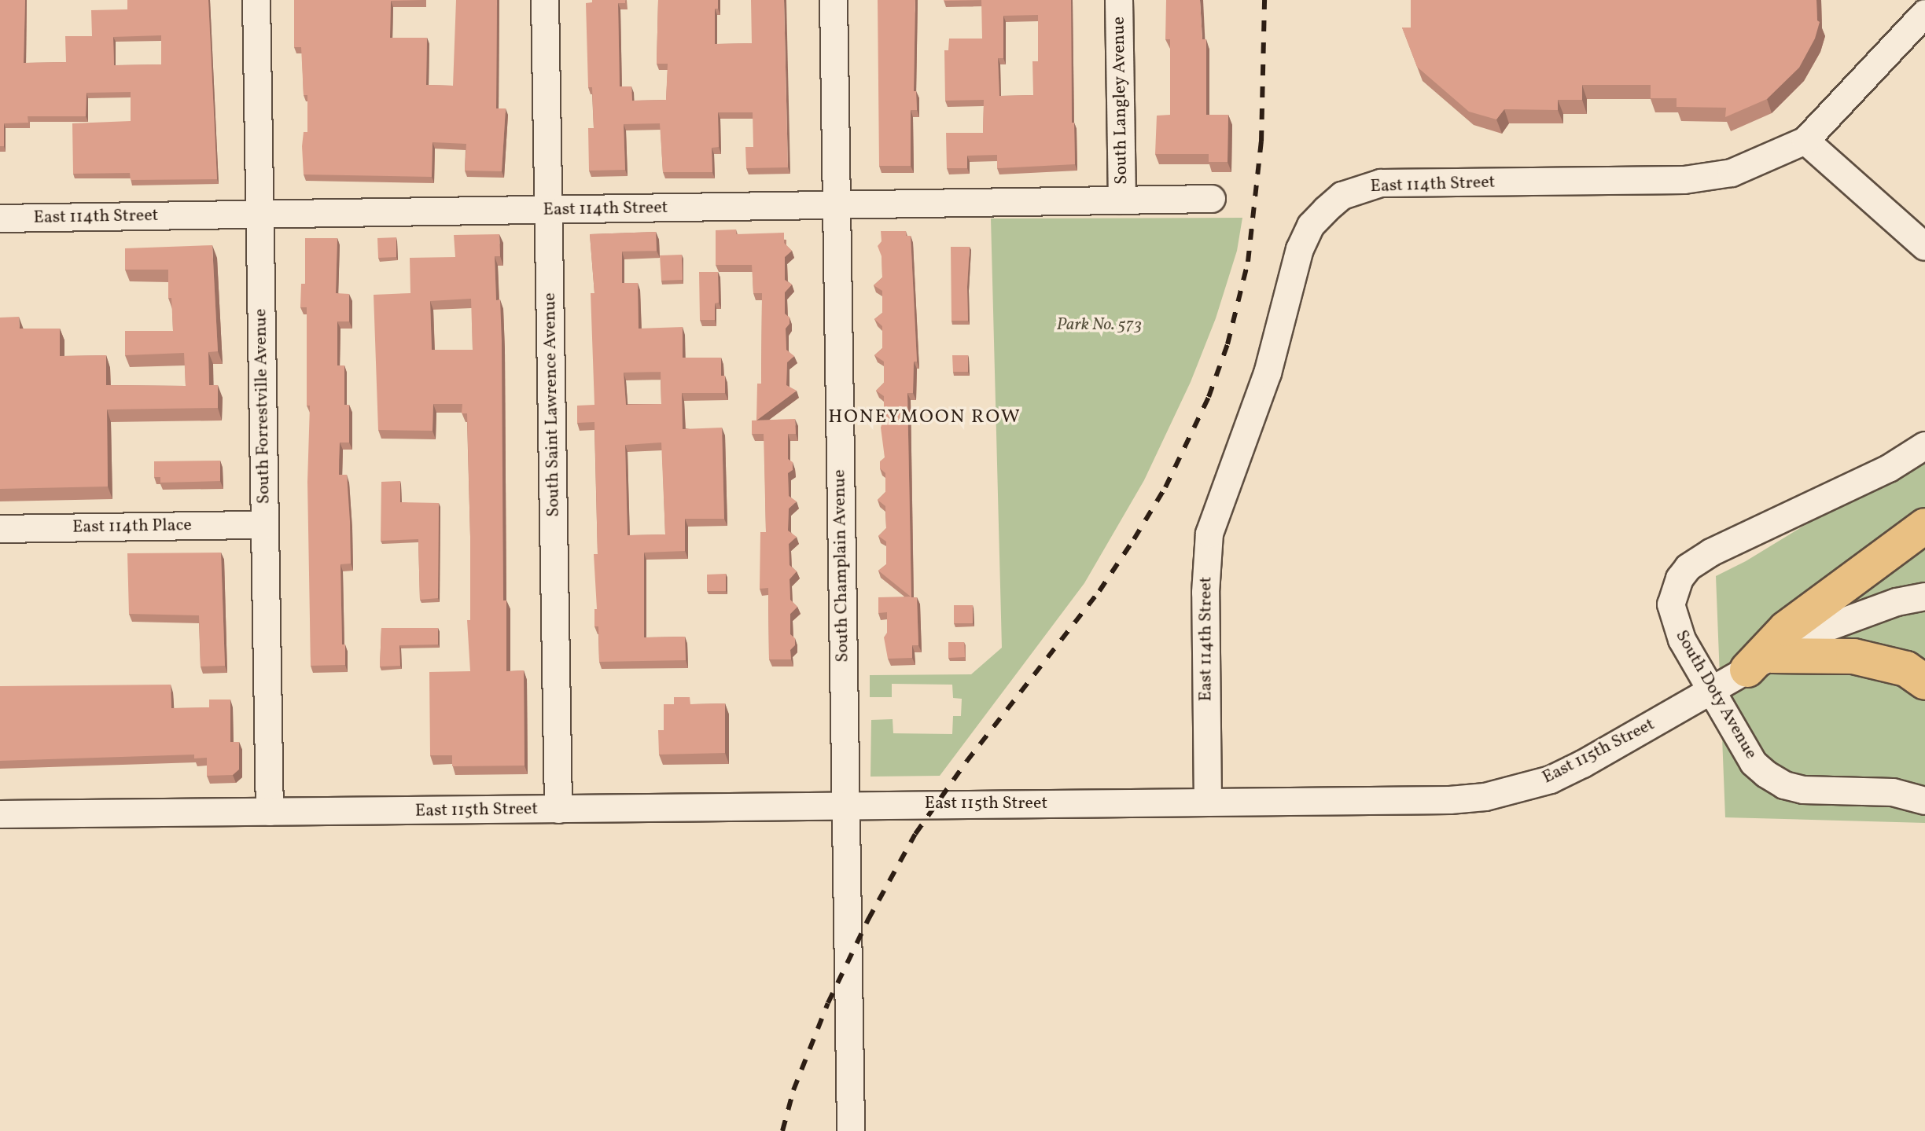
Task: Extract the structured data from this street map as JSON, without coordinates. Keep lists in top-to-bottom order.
{
  "streets": {
    "street": [
      "South Langley Avenue",
      "East 114th Street",
      "South Saint Lawrence Avenue",
      "South Forrestville Avenue",
      "East 114th Place",
      "South Champlain Avenue",
      "South Doty Avenue",
      "East 115th Street"
    ]
  },
  "crossings": [
    ["South Langley Avenue", "East 114th Street"],
    ["East 114th Street", "South Saint Lawrence Avenue"],
    ["East 114th Street", "South Forrestville Avenue"],
    ["East 114th Street", "South Champlain Avenue"],
    ["East 114th Street", "East 115th Street"],
    ["South Saint Lawrence Avenue", "East 115th Street"],
    ["South Forrestville Avenue", "East 114th Place"],
    ["South Forrestville Avenue", "East 115th Street"],
    ["South Champlain Avenue", "East 115th Street"],
    ["South Doty Avenue", "East 115th Street"]
  ],
  "districts": ["HONEYMOON ROW"],
  "parks": ["Park No. 573"]
}
